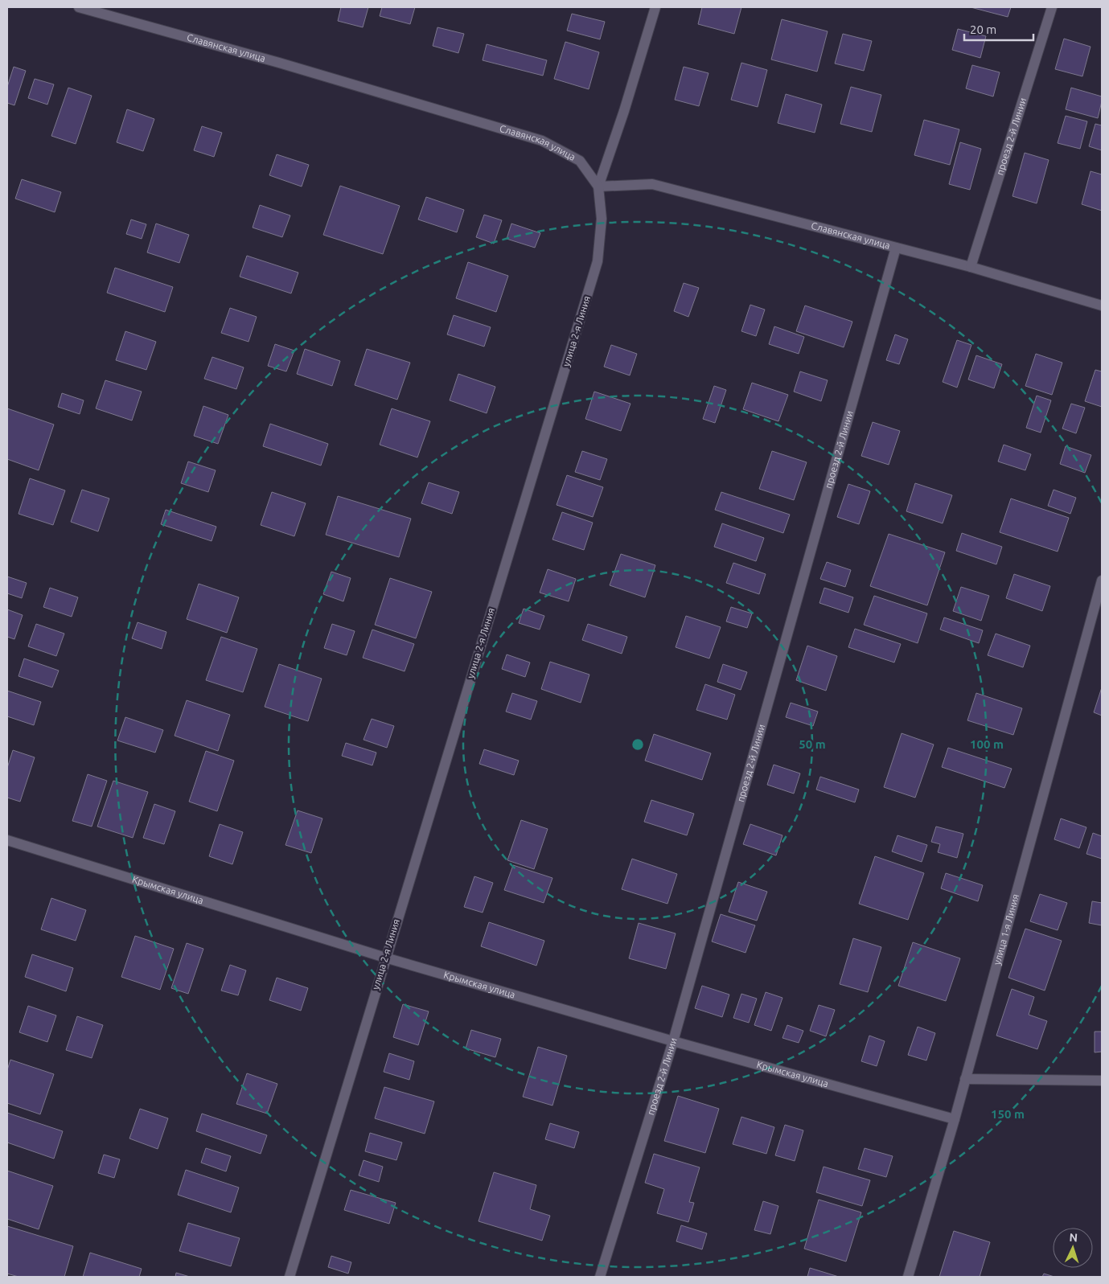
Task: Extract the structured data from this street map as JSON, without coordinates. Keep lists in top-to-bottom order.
{
  "streets": {
    "street": [
      "Славянская улица",
      "проезд 2-й Линии",
      "улица 2-я Линия",
      "Крымская улица",
      "улица 1-я Линия"
    ]
  },
  "crossings": [
    ["Славянская улица", "проезд 2-й Линии"],
    ["Славянская улица", "улица 2-я Линия"],
    ["проезд 2-й Линии", "Крымская улица"],
    ["улица 2-я Линия", "Крымская улица"],
    ["Крымская улица", "улица 1-я Линия"]
  ],
  "scale_bar": "20 m",
  "north": "top",
  "rings": ["50 m", "100 m", "150 m"]
}
